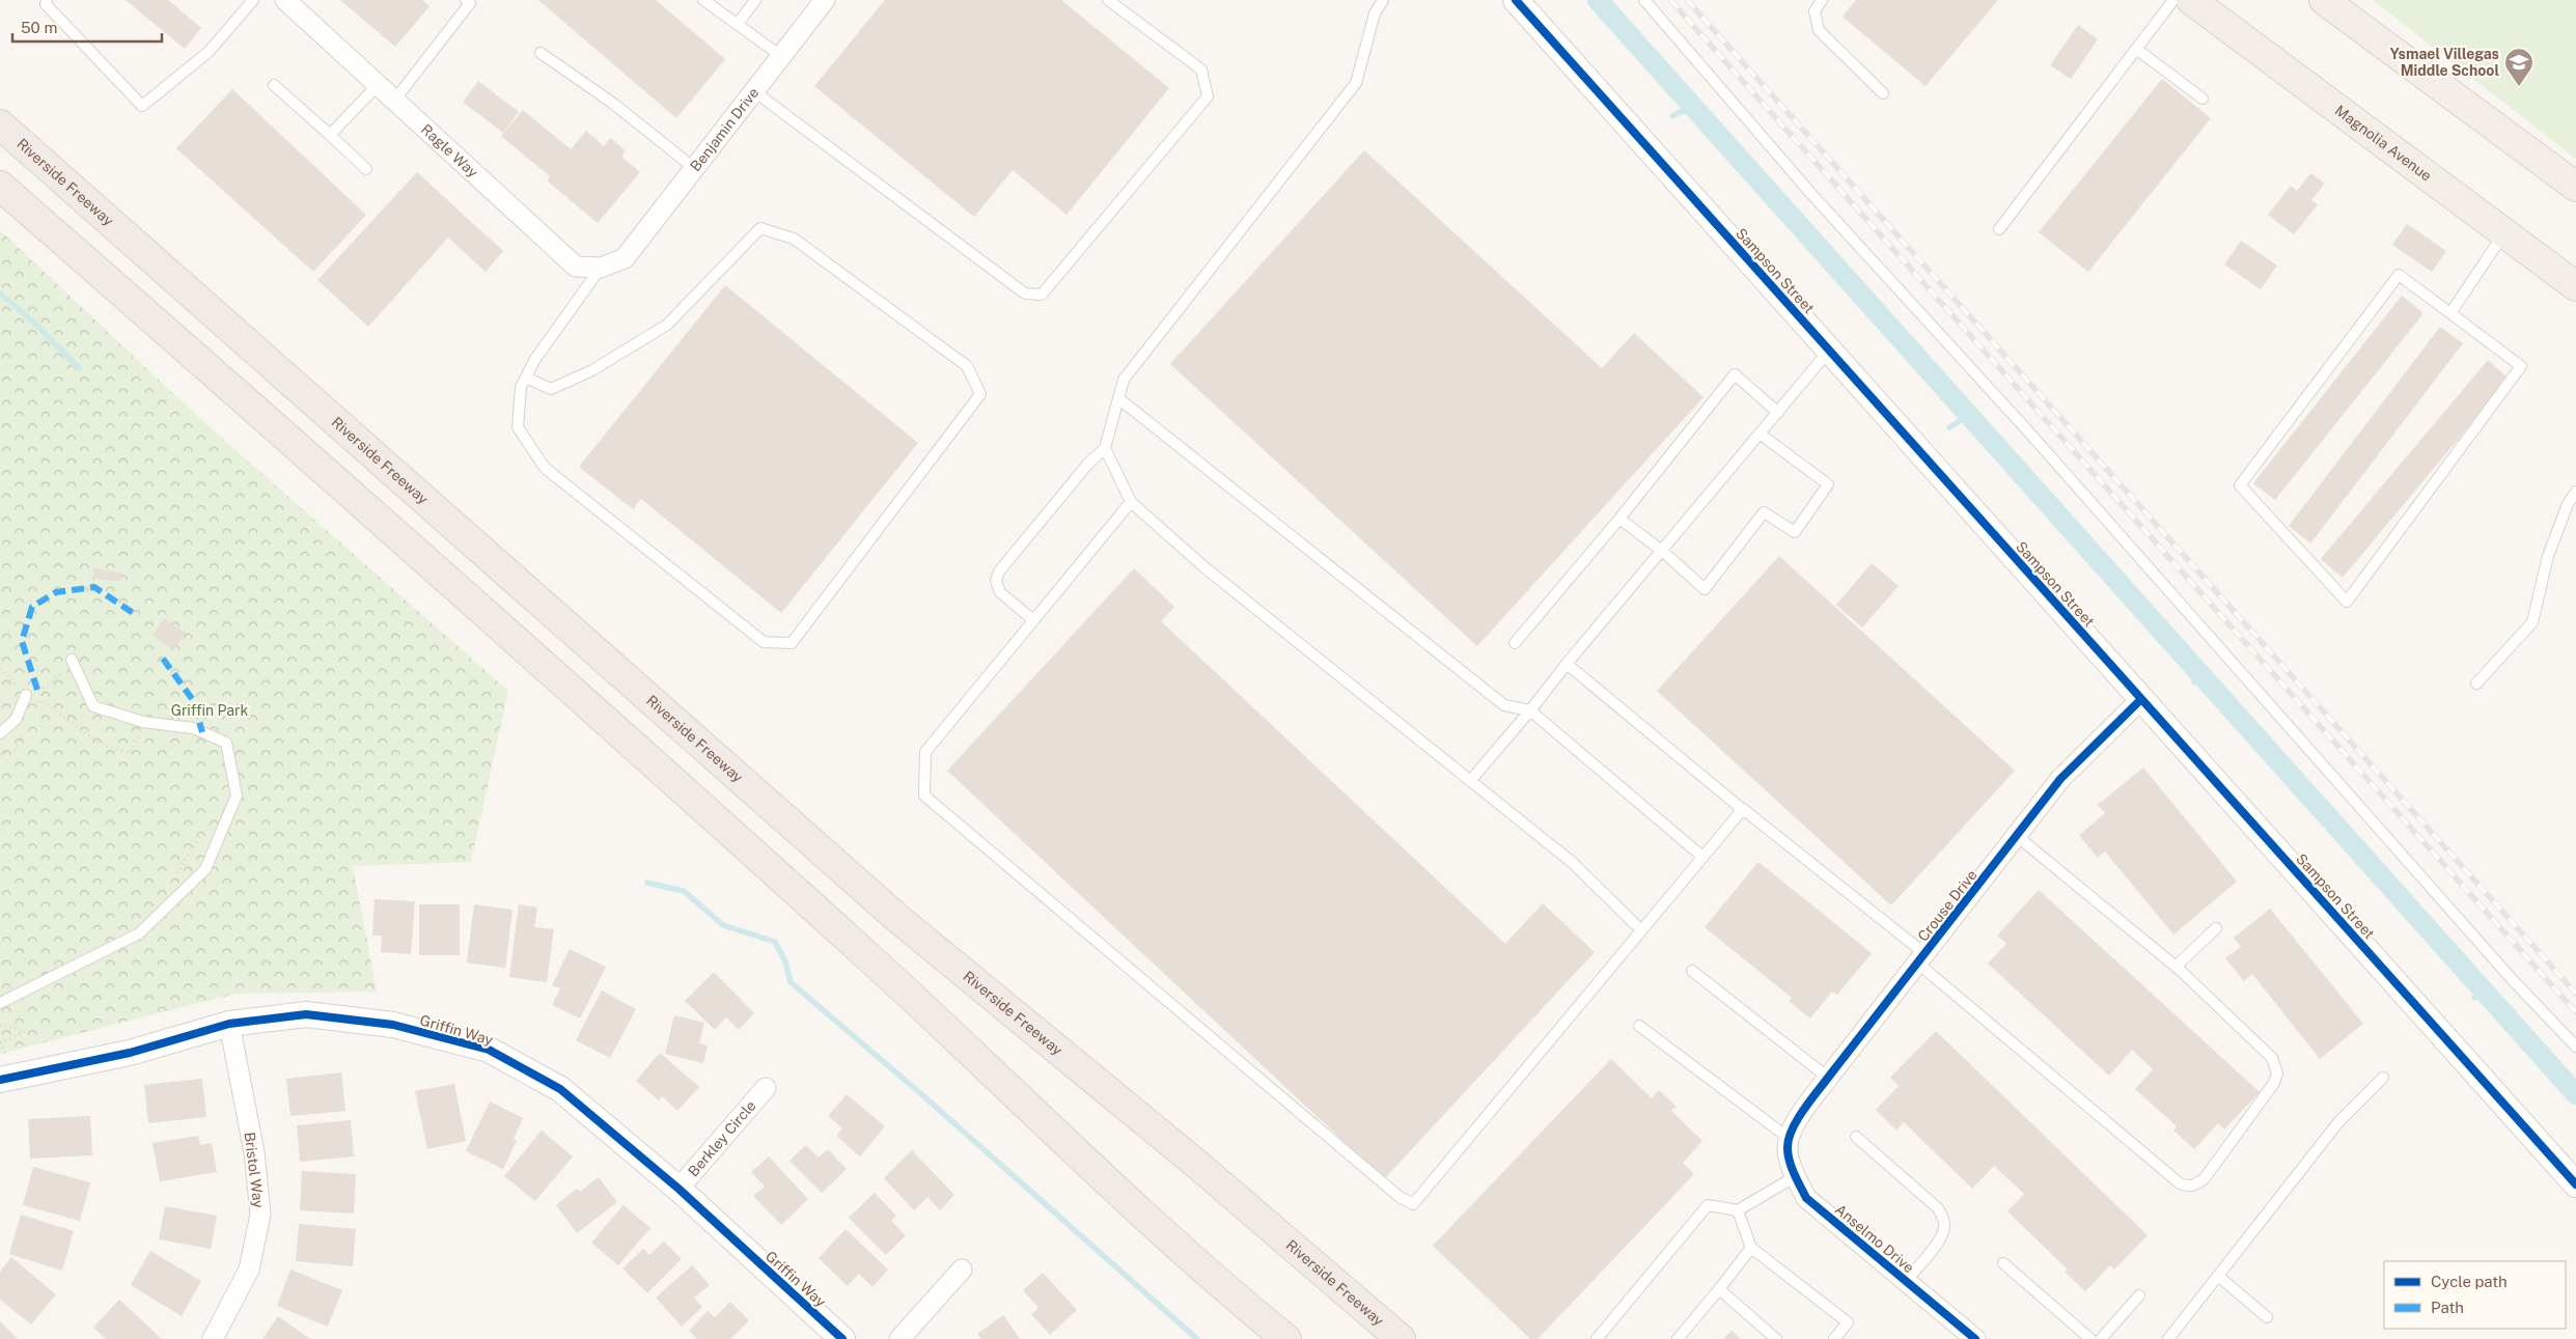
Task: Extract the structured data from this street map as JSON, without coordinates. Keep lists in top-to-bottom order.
{
  "streets": {
    "highway": ["Riverside Freeway"],
    "main road": ["Magnolia Avenue"],
    "street": [
      "Benjamin Drive",
      "Ragle Way",
      "Sampson Street",
      "Crouse Drive",
      "Griffin Way",
      "Berkley Circle",
      "Bristol Way",
      "Anselmo Drive"
    ]
  },
  "crossings": [
    ["Benjamin Drive", "Ragle Way"],
    ["Sampson Street", "Crouse Drive"],
    ["Crouse Drive", "Anselmo Drive"],
    ["Griffin Way", "Berkley Circle"],
    ["Griffin Way", "Bristol Way"]
  ],
  "parks": ["Griffin Park"],
  "places": {
    "school or university": ["Ysmael Villegas Middle School"]
  },
  "legend": ["Cycle path", "Path"],
  "scale_bar": "50 m"
}
